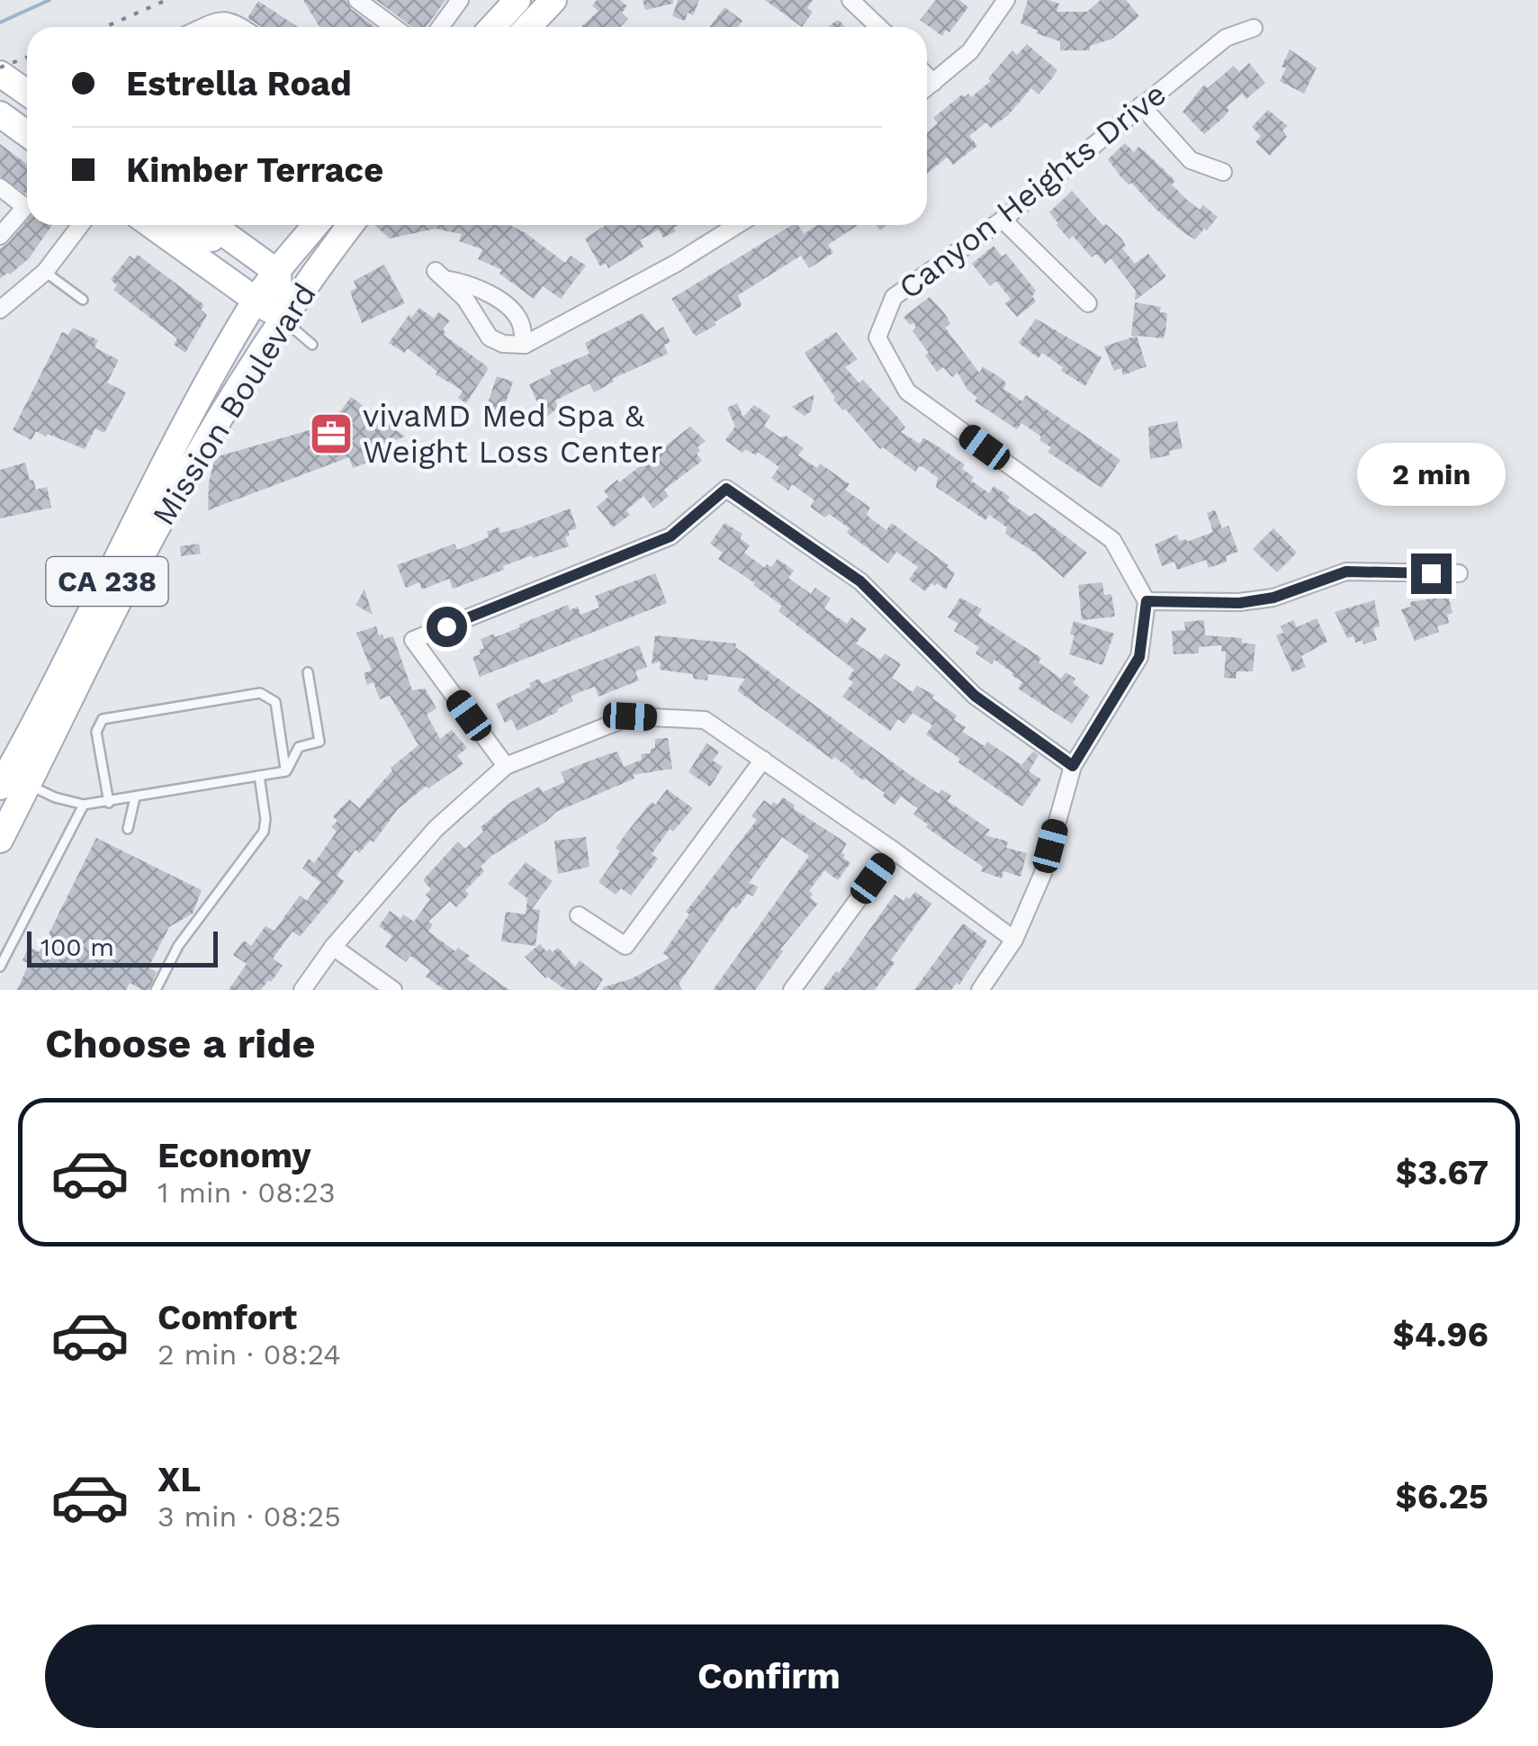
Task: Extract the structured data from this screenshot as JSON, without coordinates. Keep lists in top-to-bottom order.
{
  "streets": {
    "main road": ["Mission Boulevard", "CA 238"],
    "street": ["Canyon Heights Drive"]
  },
  "places": {
    "office": ["vivaMD Med Spa & Weight Loss Center"]
  },
  "scale_bar": "100 m",
  "page": {
    "banner": ["Estrella Road", "Kimber Terrace"],
    "bubble": "2 min",
    "scale": "100 m",
    "heading": "Choose a ride",
    "list": [
      {
        "name": "Economy",
        "note": "1 min · 08:23",
        "value": "$3.67"
      },
      {
        "name": "Comfort",
        "note": "2 min · 08:24",
        "value": "$4.96"
      },
      {
        "name": "XL",
        "note": "3 min · 08:25",
        "value": "$6.25"
      }
    ],
    "buttons": "Confirm"
  }
}
